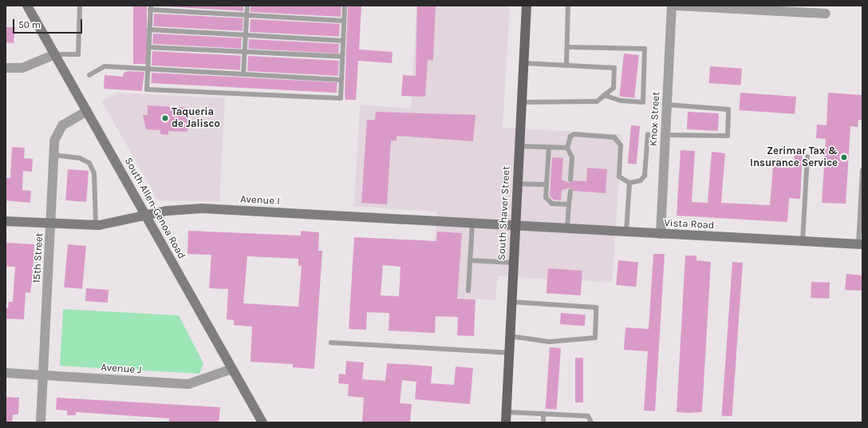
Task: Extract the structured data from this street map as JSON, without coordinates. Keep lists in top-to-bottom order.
{
  "streets": {
    "main road": ["South Shaver Street"],
    "street": [
      "Knox Street",
      "Avenue I",
      "South Allen-Genoa Road",
      "Vista Road",
      "15th Street",
      "Avenue J"
    ]
  },
  "crossings": [
    ["Knox Street", "Vista Road"],
    ["Avenue I", "South Allen-Genoa Road"],
    ["Avenue I", "South Shaver Street"],
    ["Avenue I", "Vista Road"],
    ["Avenue I", "15th Street"],
    ["South Allen-Genoa Road", "15th Street"],
    ["South Allen-Genoa Road", "Avenue J"],
    ["South Shaver Street", "Vista Road"],
    ["15th Street", "Avenue J"]
  ],
  "places": ["Taqueria de Jalisco", "Zerimar Tax & Insurance Service"],
  "scale_bar": "50 m"
}
